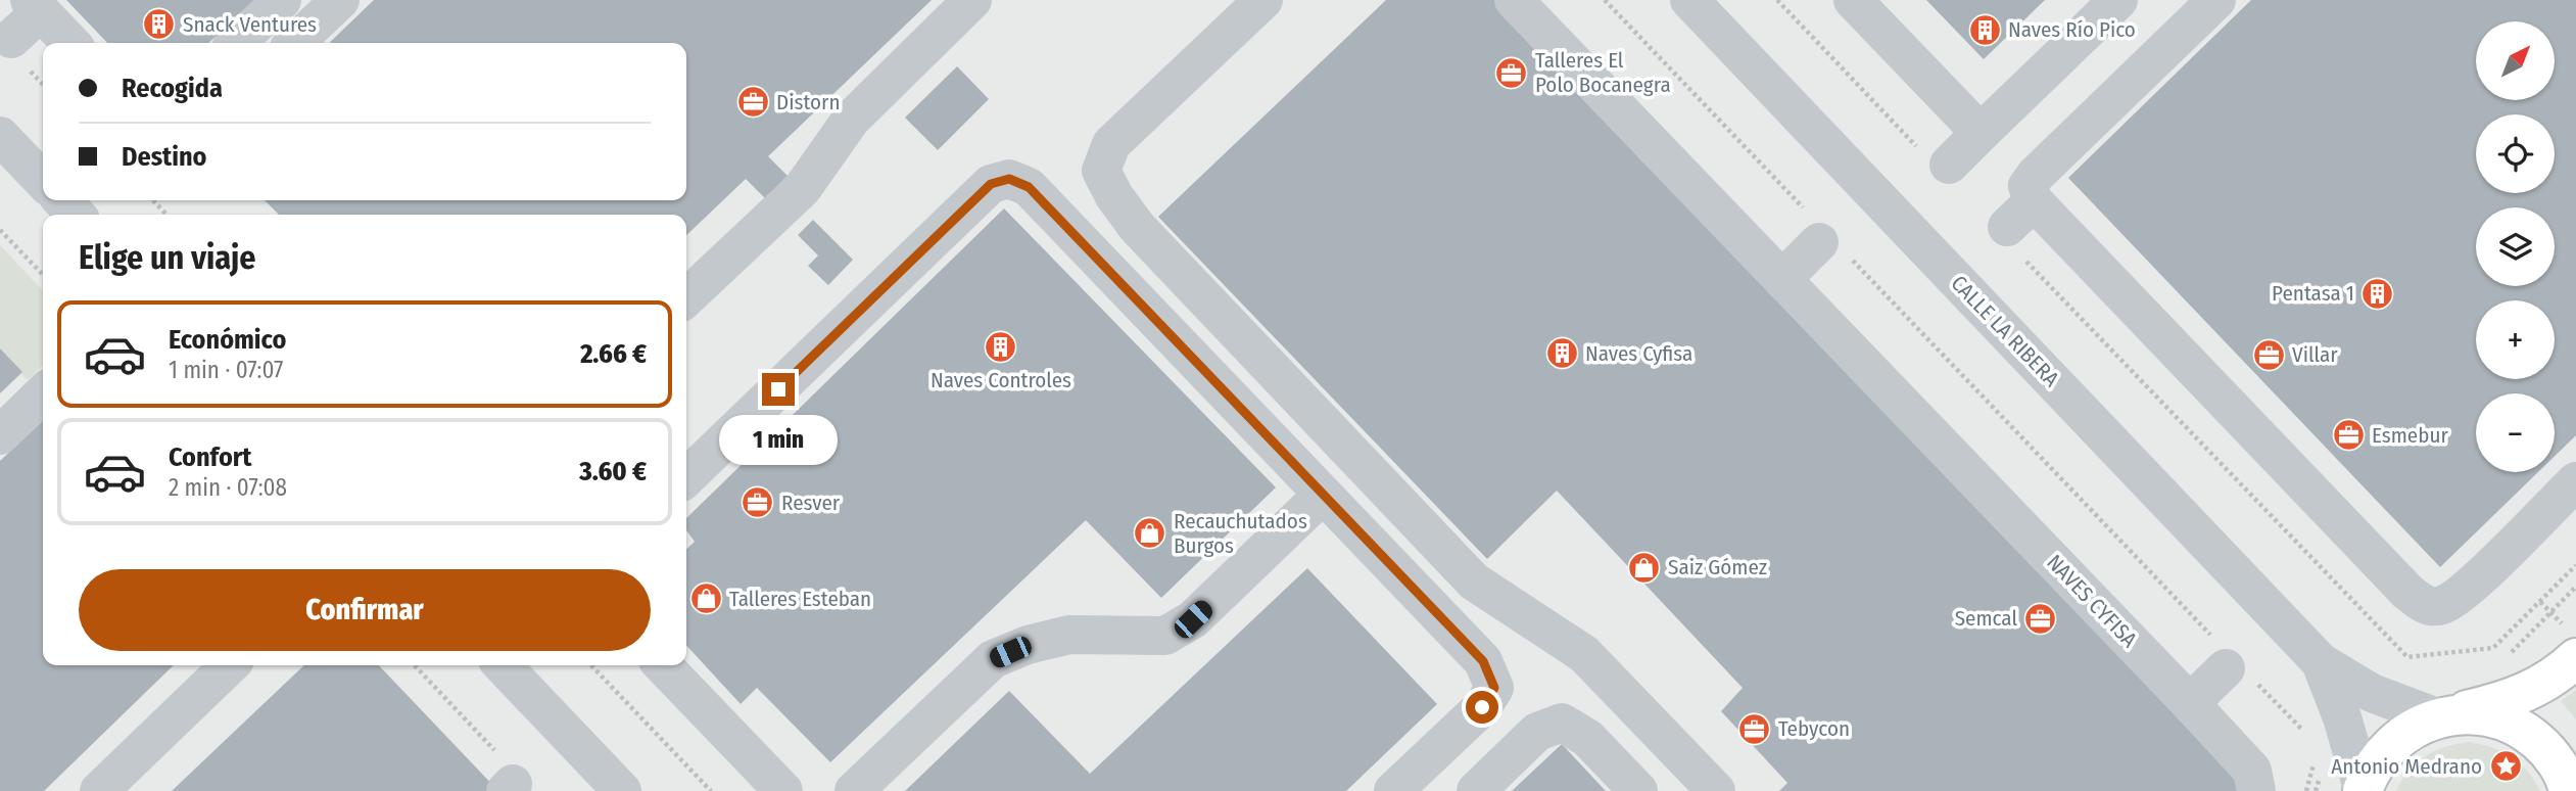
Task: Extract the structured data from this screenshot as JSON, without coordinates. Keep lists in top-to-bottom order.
{
  "streets": {
    "street": ["CALLE LA RIBERA", "NAVES CYFISA"]
  },
  "places": {
    "building": [
      "Snack Ventures",
      "Naves Río Pico",
      "Pentasa 1",
      "Naves Controles",
      "Naves Cyfisa"
    ],
    "office": [
      "Talleres El Polo Bocanegra",
      "Distorn",
      "Villar",
      "Esmebur",
      "Resver",
      "Semcal",
      "Tebycon"
    ],
    "shop": ["Recauchutados Burgos", "Saiz Gómez", "Talleres Esteban"],
    "place": ["Antonio Medrano"]
  },
  "north": "top right",
  "page": {
    "map_buttons": ["+", "−"],
    "banner": ["Recogida", "Destino"],
    "heading": "Elige un viaje",
    "list": [
      {
        "name": "Económico",
        "note": "1 min · 07:07",
        "value": "2.66 €"
      },
      {
        "name": "Confort",
        "note": "2 min · 07:08",
        "value": "3.60 €"
      }
    ],
    "bubble": "1 min",
    "buttons": "Confirmar"
  }
}
